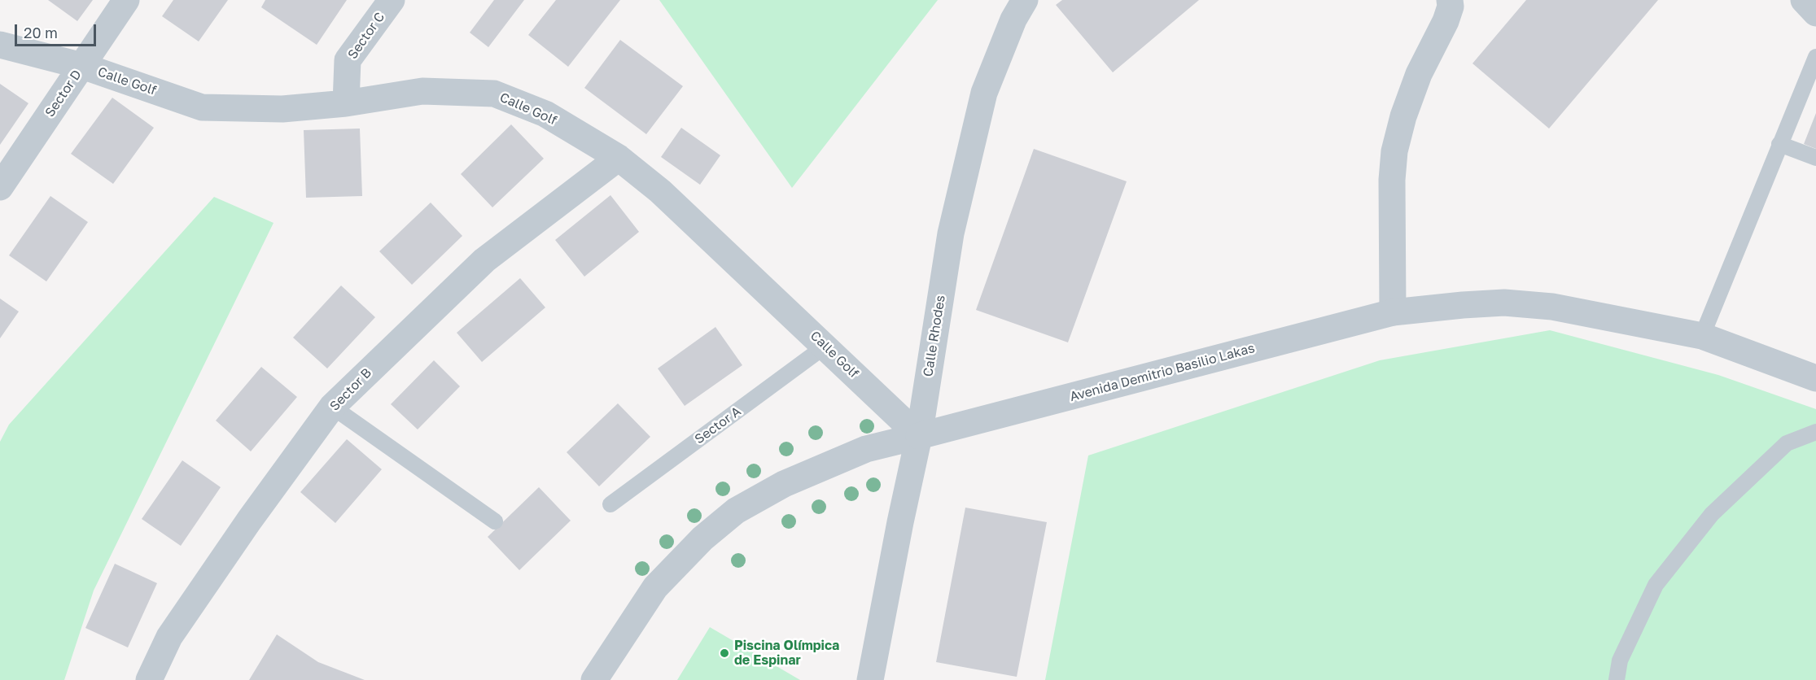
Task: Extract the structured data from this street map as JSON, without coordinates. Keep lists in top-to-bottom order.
{
  "streets": {
    "street": [
      "Sector C",
      "Calle Golf",
      "Sector D",
      "Calle Rhodes",
      "Avenida Demitrio Basilio Lakas",
      "Sector B"
    ],
    "lane": ["Sector A"]
  },
  "crossings": [
    ["Sector C", "Calle Golf"],
    ["Calle Golf", "Sector D"],
    ["Calle Golf", "Calle Rhodes"],
    ["Calle Golf", "Avenida Demitrio Basilio Lakas"],
    ["Calle Golf", "Sector B"],
    ["Calle Golf", "Sector A"],
    ["Calle Rhodes", "Avenida Demitrio Basilio Lakas"]
  ],
  "places": ["Piscina Olímpica de Espinar"],
  "scale_bar": "20 m"
}
